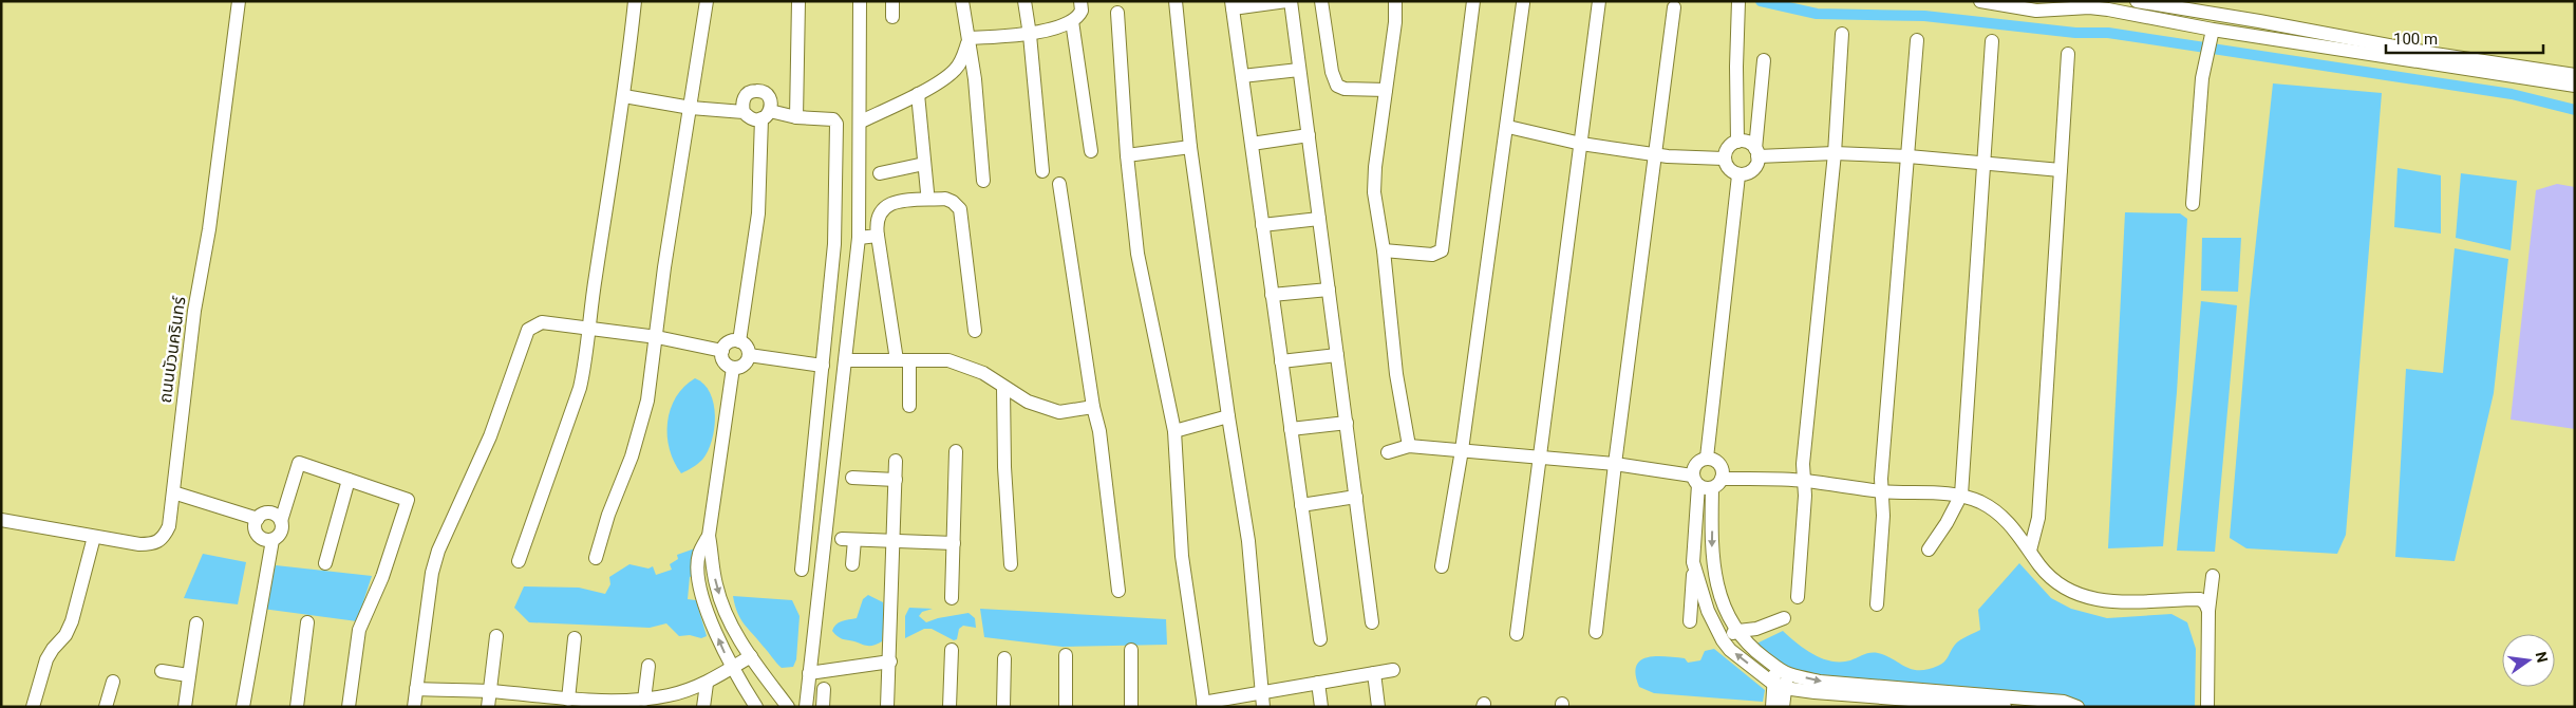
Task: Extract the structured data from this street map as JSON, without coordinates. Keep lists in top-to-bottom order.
{
  "streets": {
    "street": ["ถนนบัวนครินทร์"]
  },
  "scale_bar": "100 m",
  "north": "right"
}
